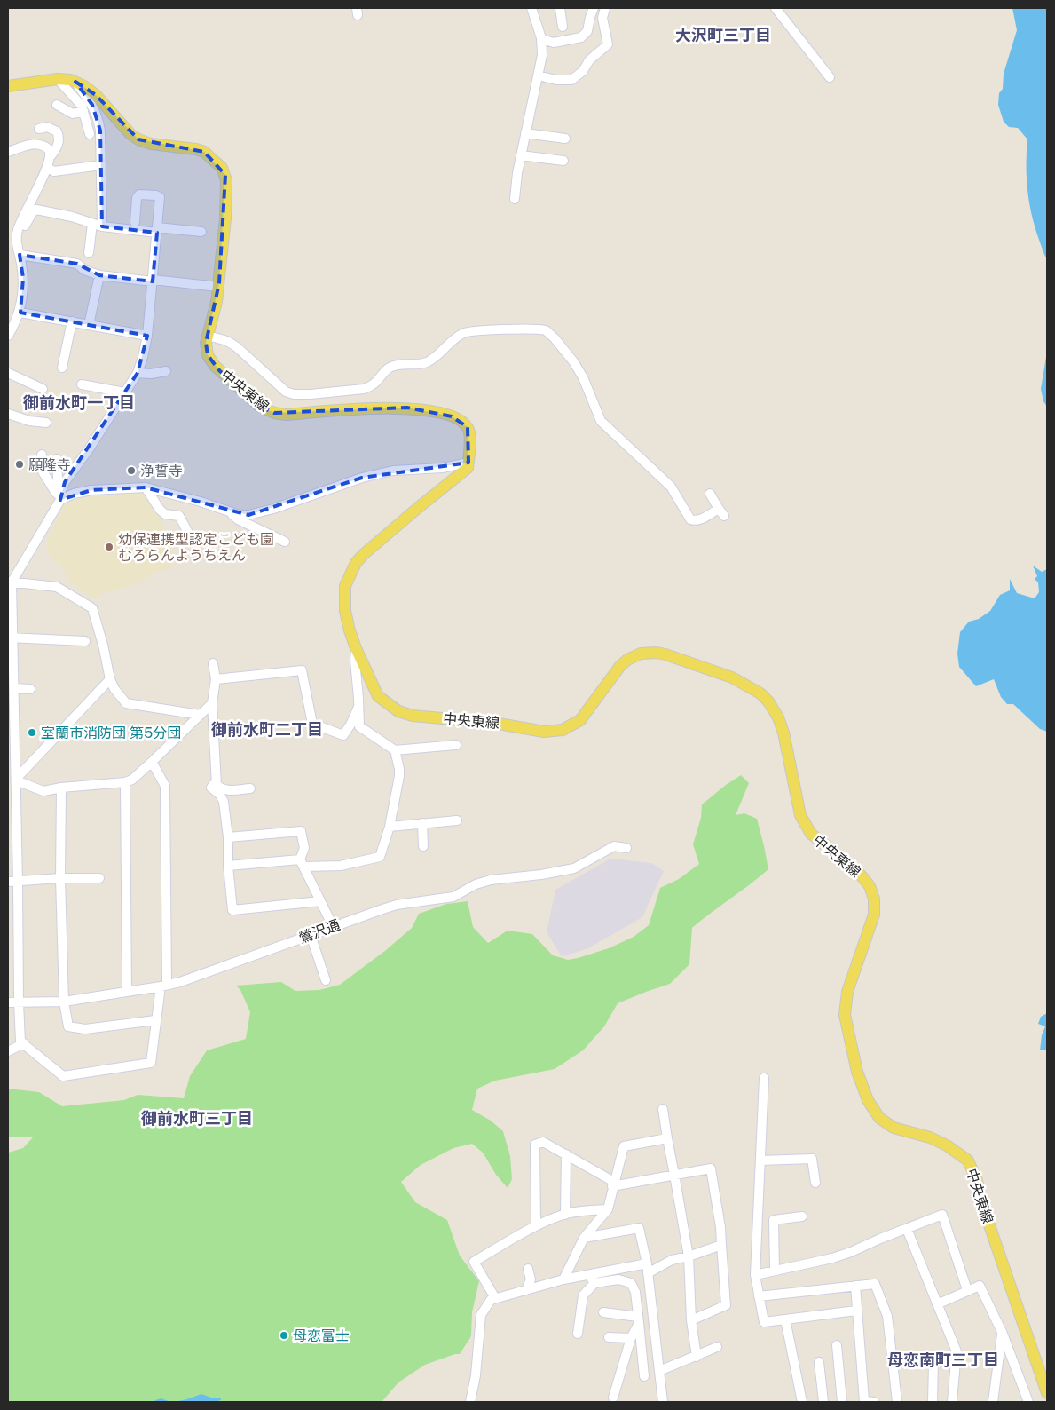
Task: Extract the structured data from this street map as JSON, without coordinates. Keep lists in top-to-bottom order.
{
  "streets": {
    "main road": ["中央東線"],
    "street": ["鶯沢通"]
  },
  "districts": [
    "大沢町三丁目",
    "御前水町一丁目",
    "御前水町二丁目",
    "御前水町三丁目",
    "母恋南町三丁目"
  ],
  "places": [
    "願隆寺",
    "浄誓寺",
    "幼保連携型認定こども園 むろらんようちえん",
    "室蘭市消防団 第5分団",
    "母恋富士"
  ]
}
